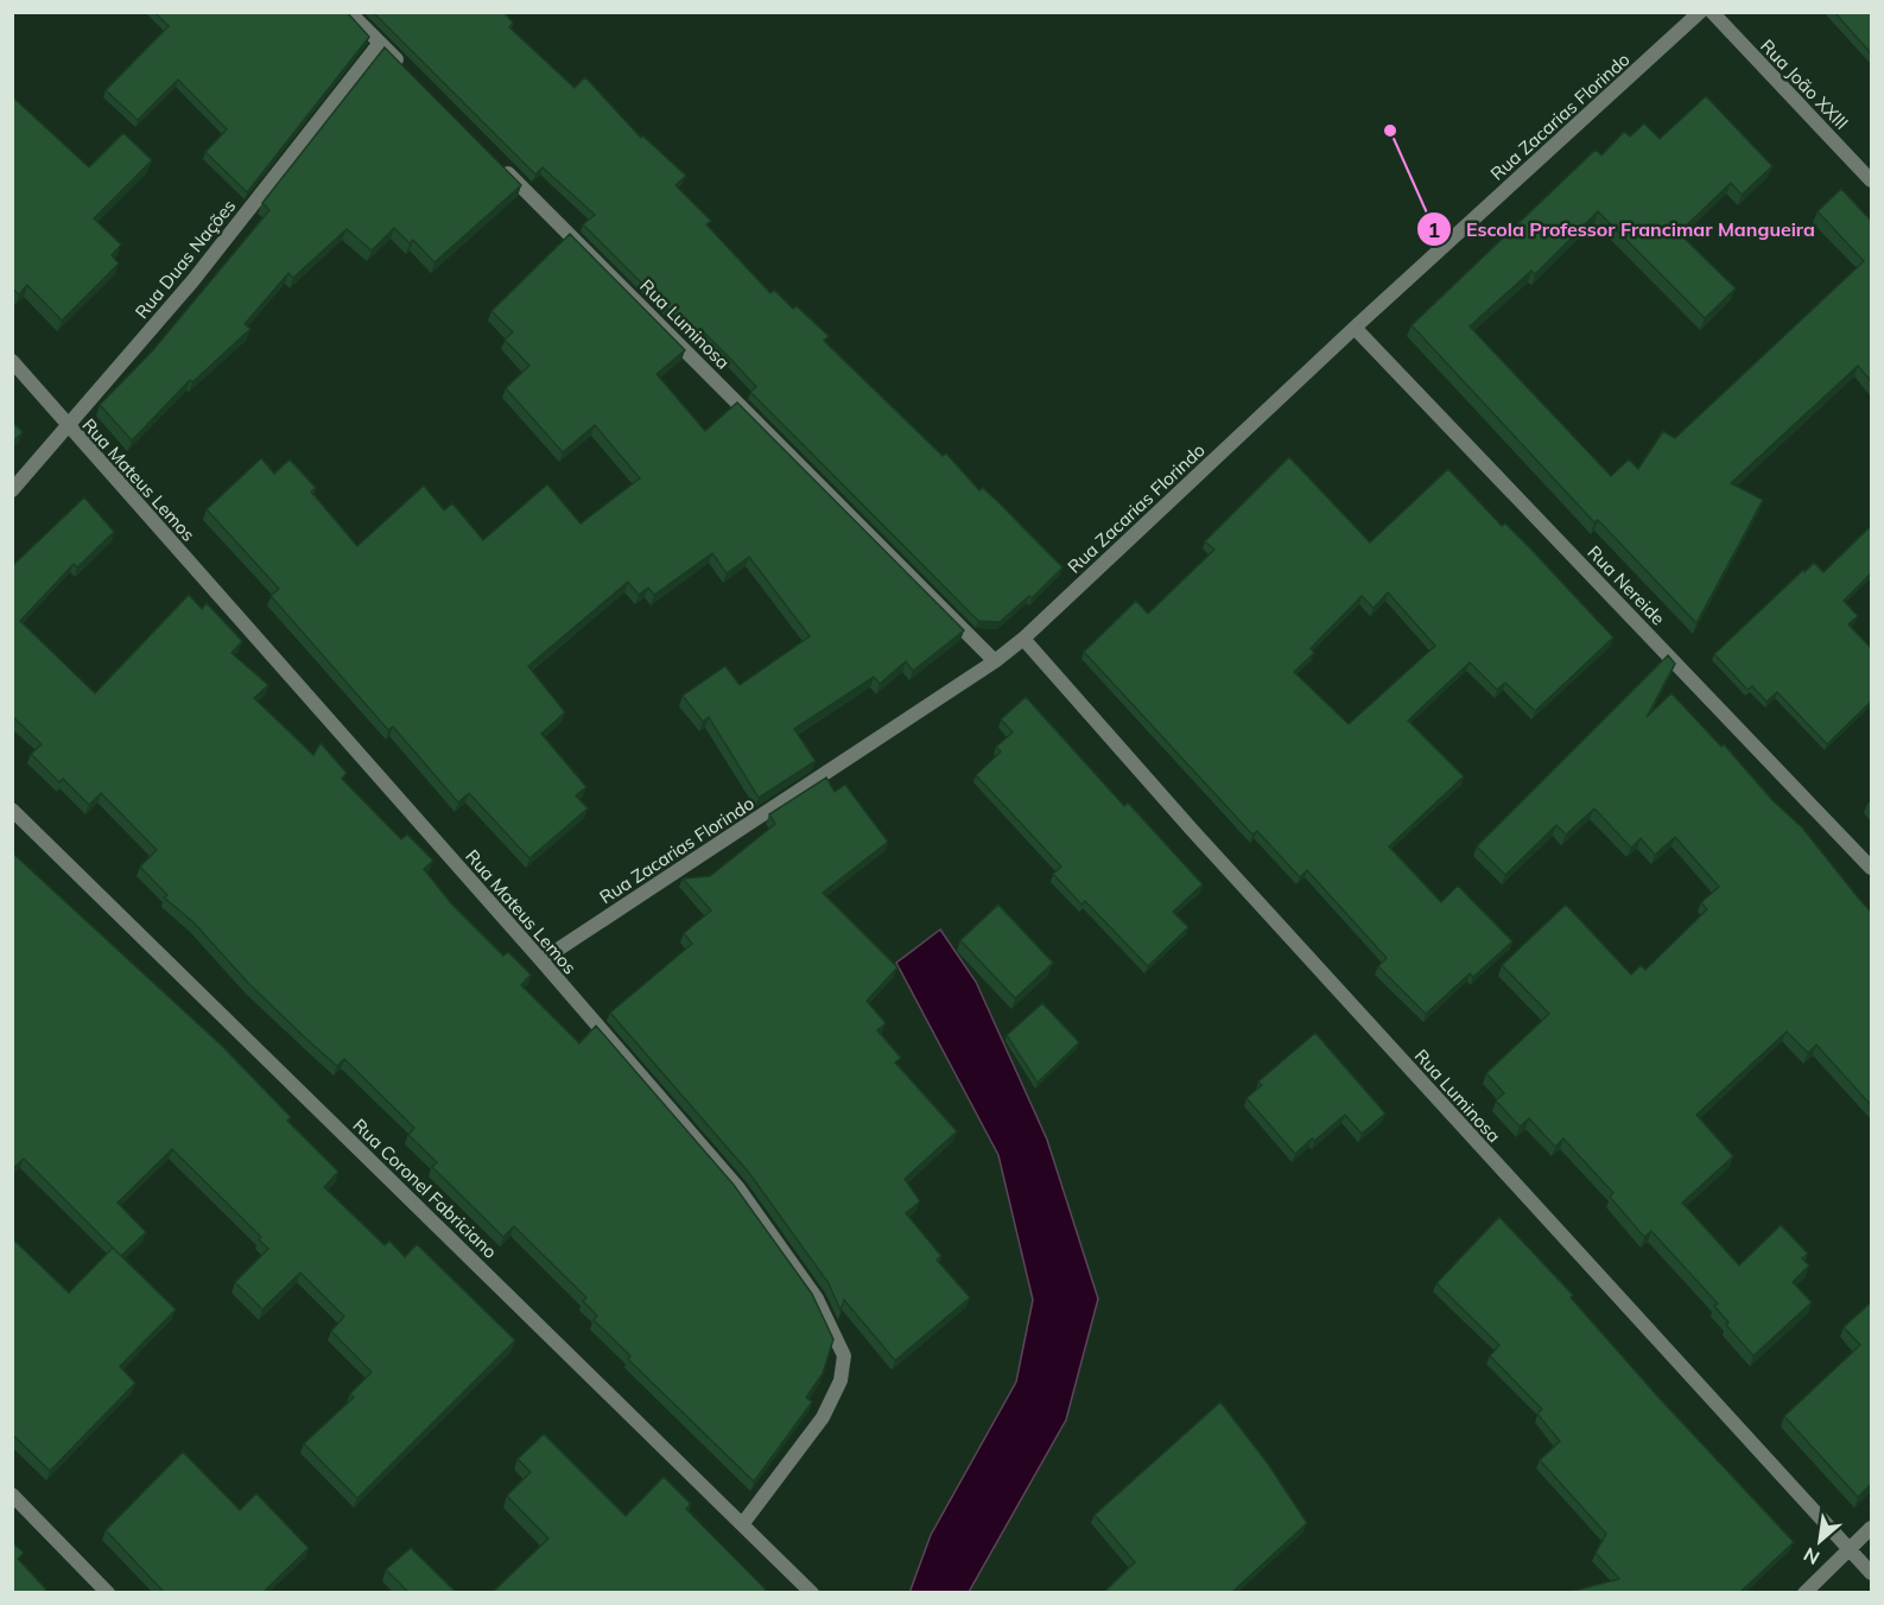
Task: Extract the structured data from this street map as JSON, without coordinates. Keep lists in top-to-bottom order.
{
  "streets": {
    "street": [
      "Rua João XXIII",
      "Rua Zacarias Florindo",
      "Rua Duas Nações",
      "Rua Luminosa",
      "Rua Mateus Lemos",
      "Rua Nereide",
      "Rua Coronel Fabriciano"
    ]
  },
  "crossings": [
    ["Rua Zacarias Florindo", "Rua Luminosa"],
    ["Rua Zacarias Florindo", "Rua Mateus Lemos"],
    ["Rua Zacarias Florindo", "Rua Nereide"],
    ["Rua Duas Nações", "Rua Mateus Lemos"],
    ["Rua Mateus Lemos", "Rua Coronel Fabriciano"]
  ],
  "places": ["Escola Professor Francimar Mangueira"],
  "north": "bottom left"
}
